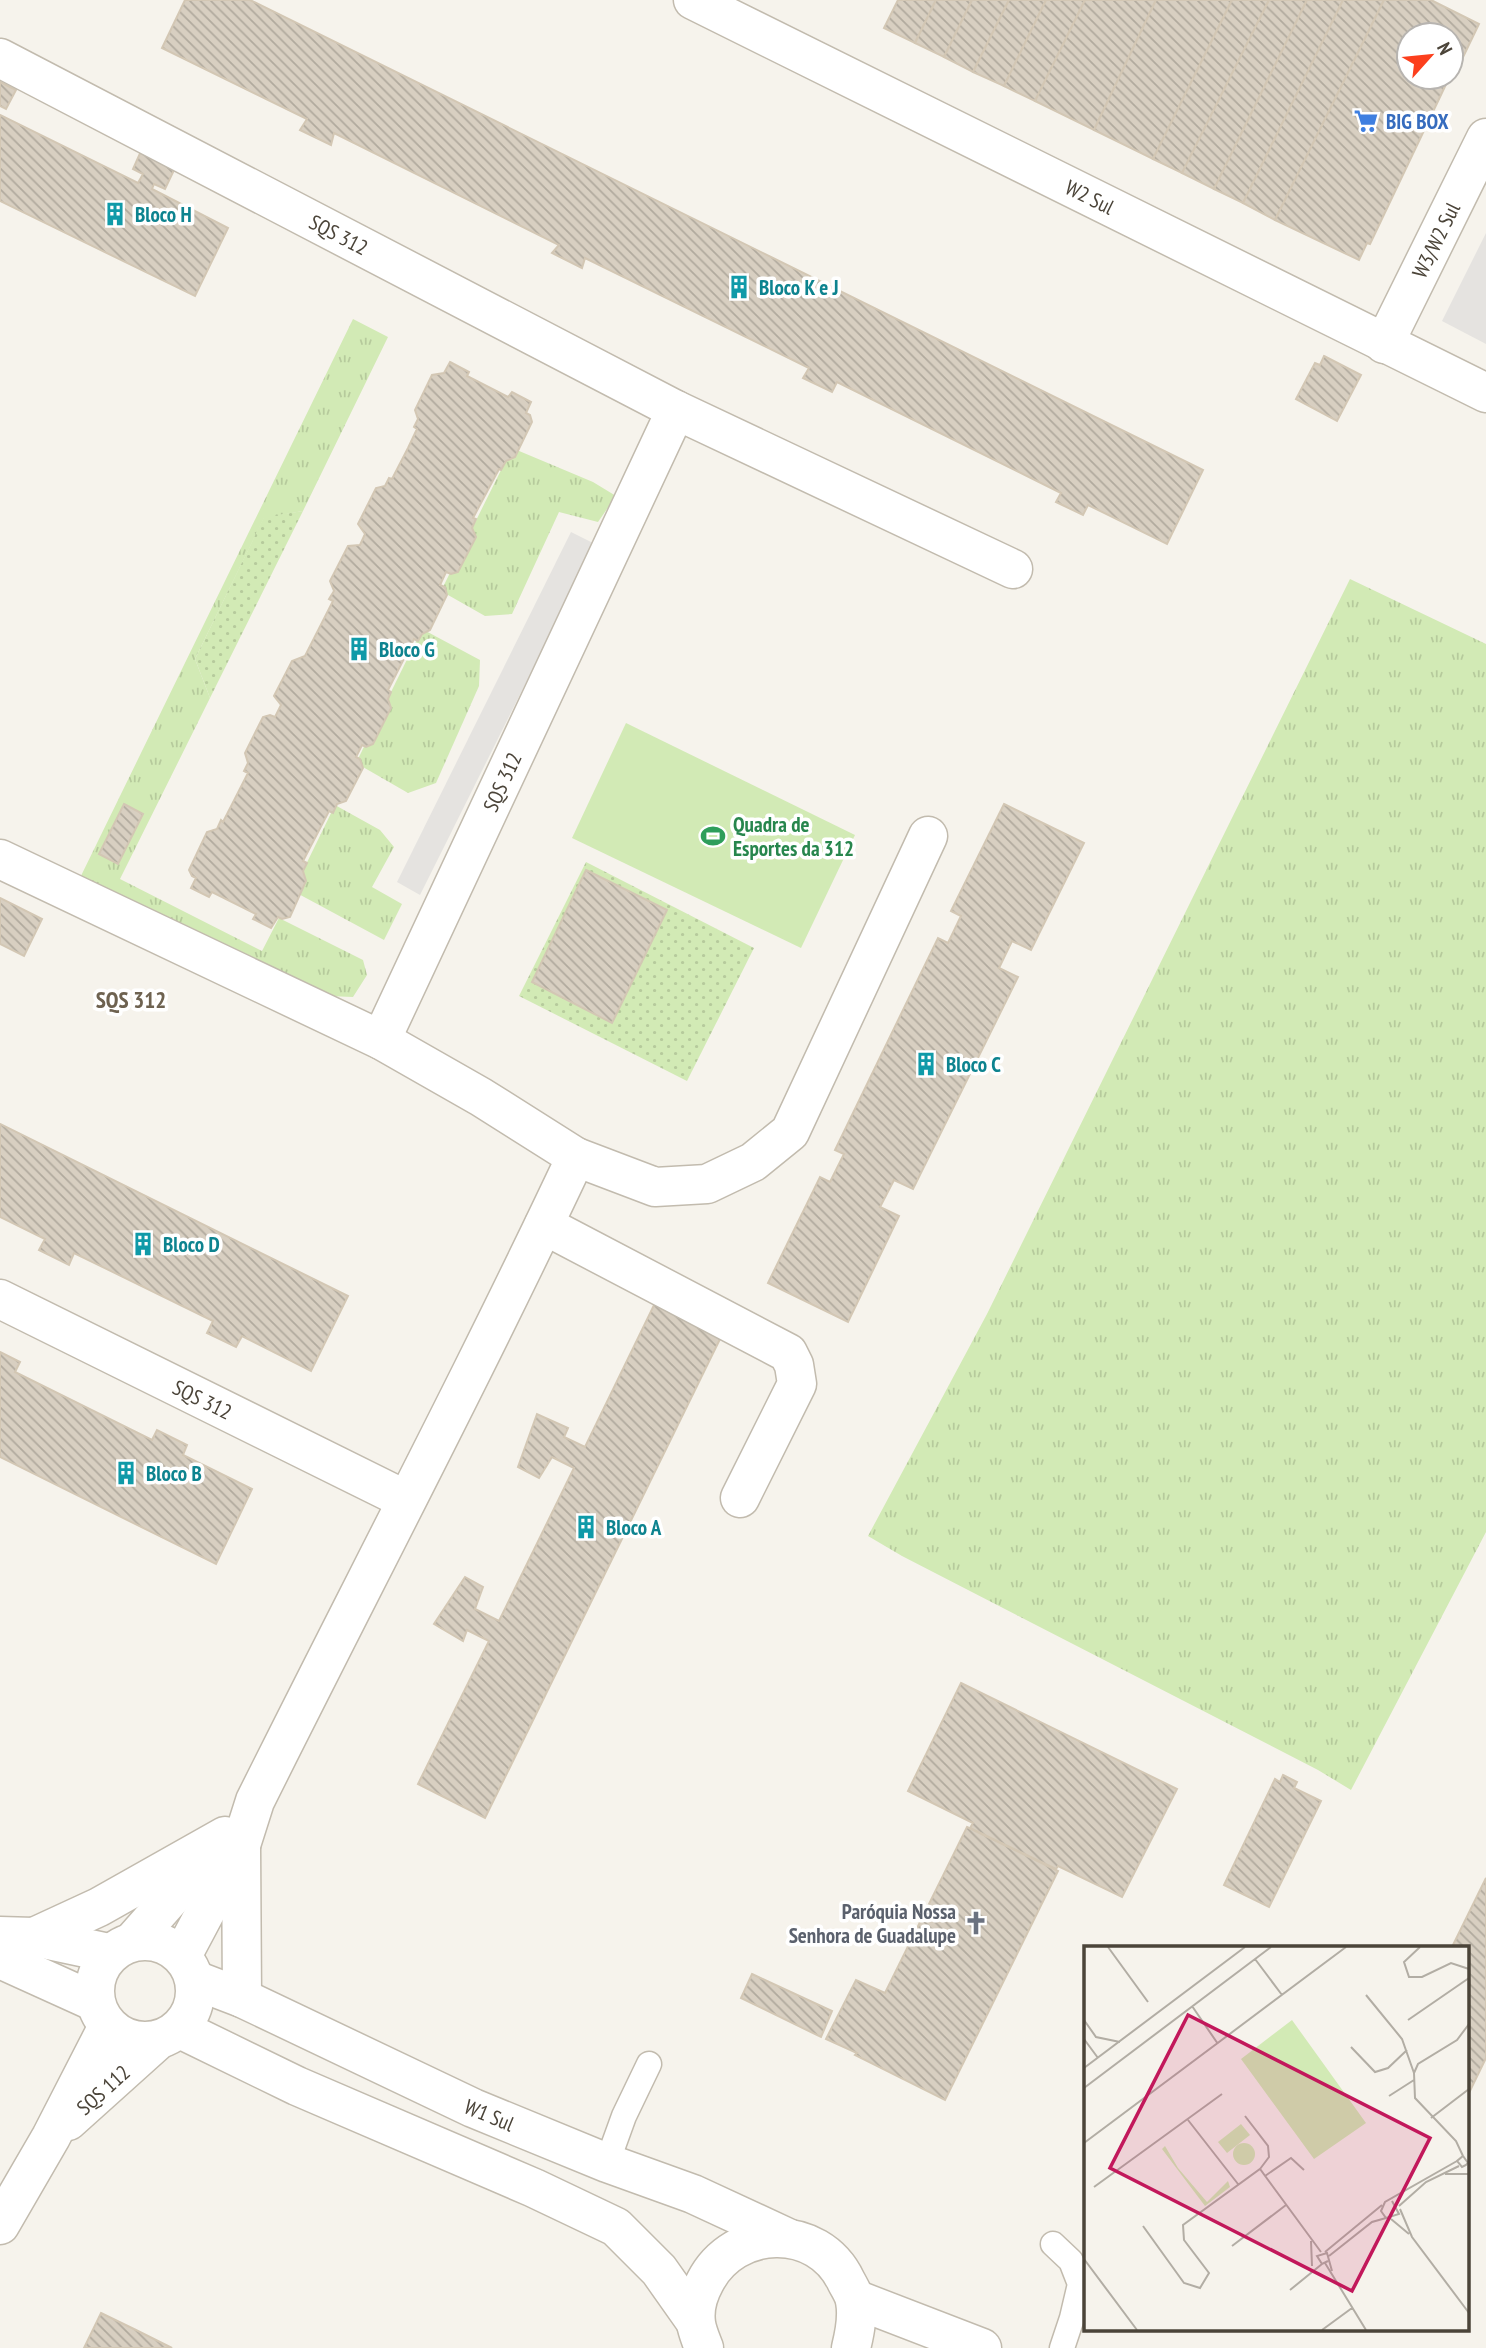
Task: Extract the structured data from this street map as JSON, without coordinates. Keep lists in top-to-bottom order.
{
  "streets": {
    "street": [
      "W2 Sul",
      "SQS 312",
      "W3/W2 Sul",
      "SQS 112",
      "W1 Sul"
    ]
  },
  "crossings": [
    ["W2 Sul", "W3/W2 Sul"],
    ["SQS 112", "W1 Sul"]
  ],
  "districts": ["SQS 312"],
  "places": {
    "supermarket": ["BIG BOX"],
    "building": [
      "Bloco H",
      "Bloco K e J",
      "Bloco G",
      "Bloco C",
      "Bloco D",
      "Bloco B",
      "Bloco A"
    ],
    "sports": ["Quadra de Esportes da 312"],
    "church": ["Paróquia Nossa Senhora de Guadalupe"]
  },
  "north": "top right"
}
